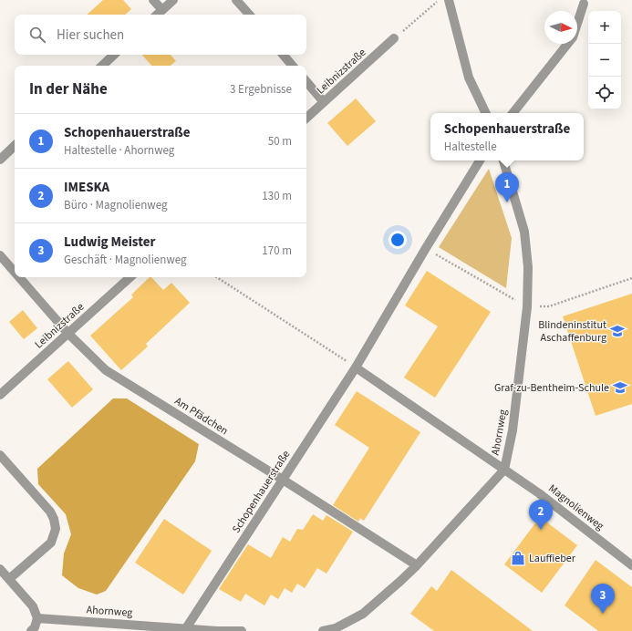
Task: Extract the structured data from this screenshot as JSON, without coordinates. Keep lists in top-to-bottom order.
{
  "streets": {
    "street": [
      "Leibnizstraße",
      "Am Pfädchen",
      "Ahornweg",
      "Schopenhauerstraße",
      "Magnolienweg"
    ]
  },
  "crossings": [
    ["Leibnizstraße", "Am Pfädchen"],
    ["Am Pfädchen", "Ahornweg"],
    ["Am Pfädchen", "Schopenhauerstraße"],
    ["Ahornweg", "Schopenhauerstraße"],
    ["Ahornweg", "Magnolienweg"]
  ],
  "places": {
    "school or university": ["Blindeninstitut Aschaffenburg", "Graf-zu-Bentheim-Schule"],
    "shop": ["Lauffieber"]
  },
  "north": "right",
  "page": {
    "map_buttons": ["+", "−"],
    "search": "Hier suchen",
    "heading": ["In der Nähe", "3 Ergebnisse"],
    "popup": ["Schopenhauerstraße", "Haltestelle"],
    "list": [
      {
        "mark": "1",
        "name": "Schopenhauerstraße",
        "note": "Haltestelle · Ahornweg",
        "value": "50 m"
      },
      {
        "mark": "2",
        "name": "IMESKA",
        "note": "Büro · Magnolienweg",
        "value": "130 m"
      },
      {
        "mark": "3",
        "name": "Ludwig Meister",
        "note": "Geschäft · Magnolienweg",
        "value": "170 m"
      }
    ],
    "pins": ["1", "2", "3"]
  }
}
